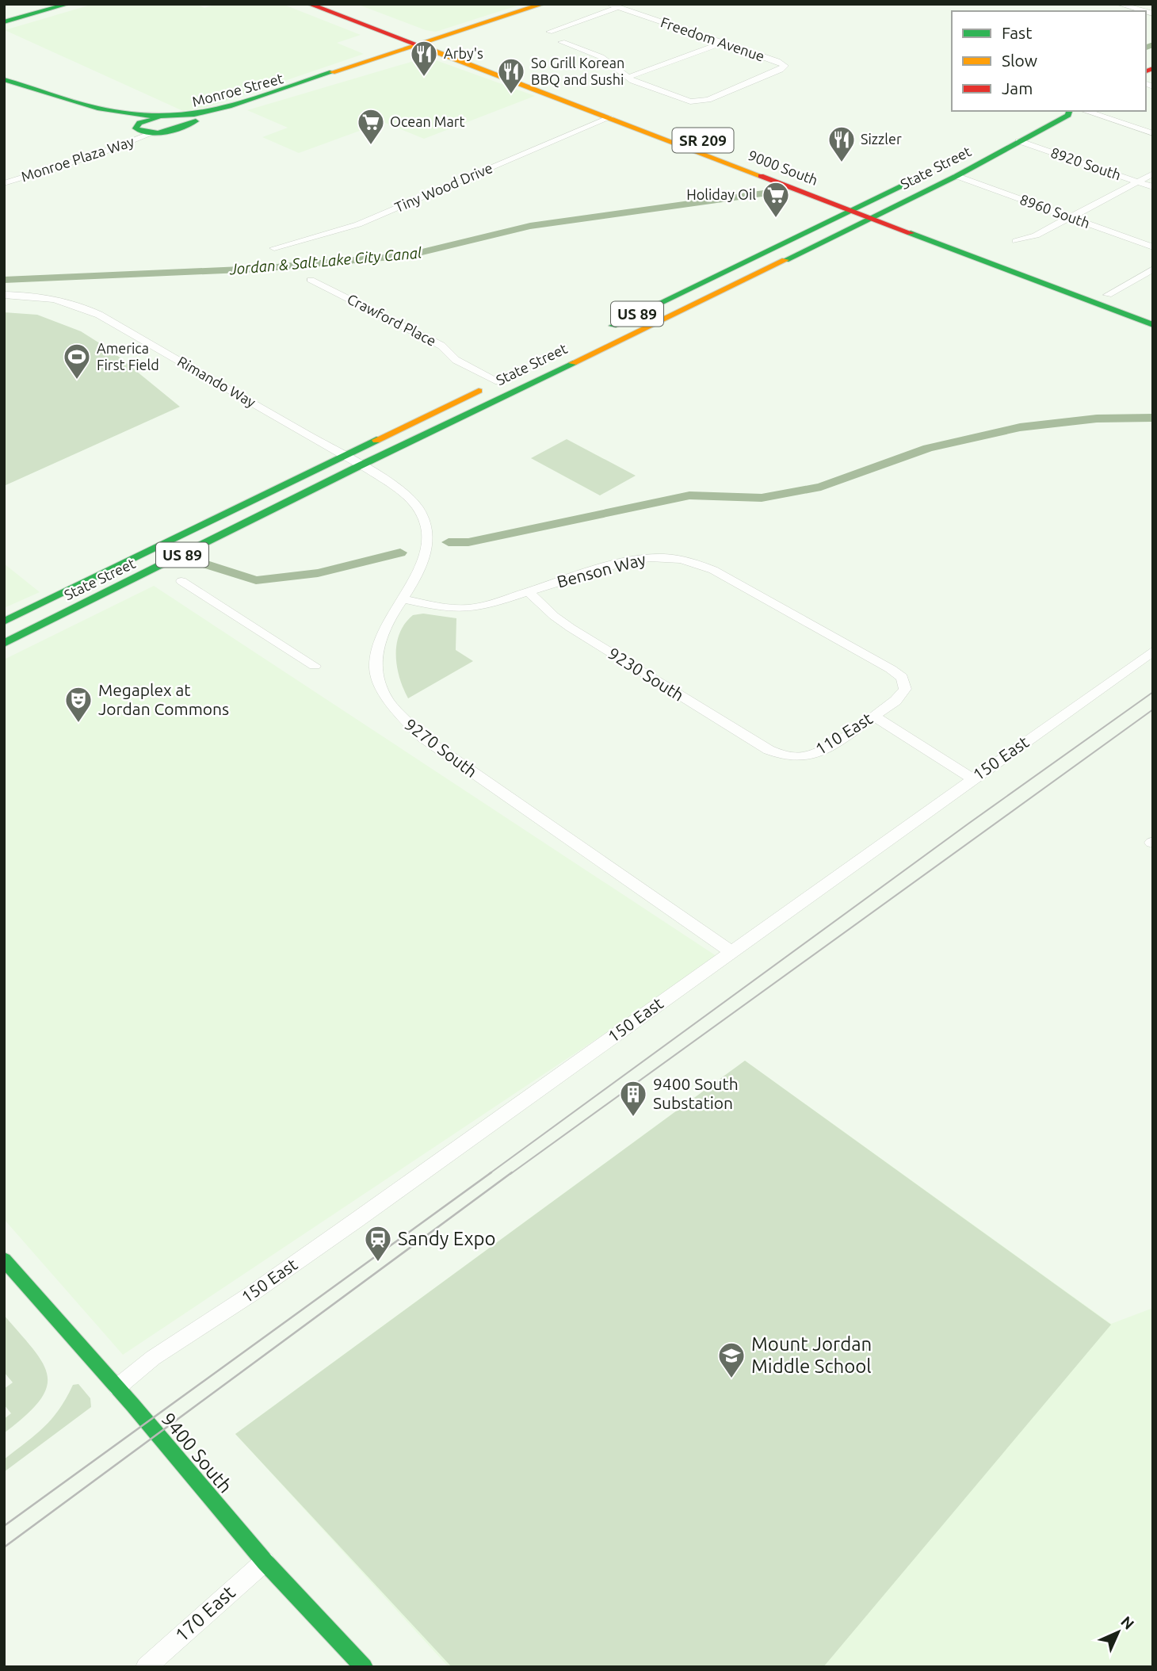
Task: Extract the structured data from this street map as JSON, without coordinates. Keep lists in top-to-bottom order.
{
  "streets": {
    "main road": [
      "Monroe Street",
      "SR 209",
      "9000 South",
      "State Street",
      "US 89",
      "9400 South"
    ],
    "street": [
      "Freedom Avenue",
      "Monroe Plaza Way",
      "8920 South",
      "Tiny Wood Drive",
      "8960 South",
      "Crawford Place",
      "Rimando Way",
      "Benson Way",
      "9230 South",
      "110 East",
      "9270 South",
      "150 East",
      "170 East"
    ]
  },
  "crossings": [
    ["Monroe Street", "9000 South"],
    ["8920 South", "State Street"],
    ["9000 South", "State Street"],
    ["9000 South", "Tiny Wood Drive"],
    ["State Street", "8960 South"],
    ["State Street", "Crawford Place"],
    ["State Street", "Rimando Way"],
    ["State Street", "9270 South"],
    ["Rimando Way", "9270 South"],
    ["Benson Way", "9230 South"],
    ["Benson Way", "110 East"],
    ["Benson Way", "9270 South"],
    ["9230 South", "110 East"],
    ["9270 South", "150 East"],
    ["150 East", "9400 South"],
    ["9400 South", "170 East"]
  ],
  "water": ["Jordan & Salt Lake City Canal"],
  "places": {
    "restaurant": ["Arby's", "So Grill Korean BBQ and Sushi", "Sizzler"],
    "supermarket": ["Ocean Mart", "Holiday Oil"],
    "sports": ["America First Field"],
    "theatre": ["Megaplex at Jordan Commons"],
    "building": ["9400 South Substation"],
    "station": ["Sandy Expo"],
    "school or university": ["Mount Jordan Middle School"]
  },
  "legend": ["Fast", "Slow", "Jam"],
  "north": "top right"
}
